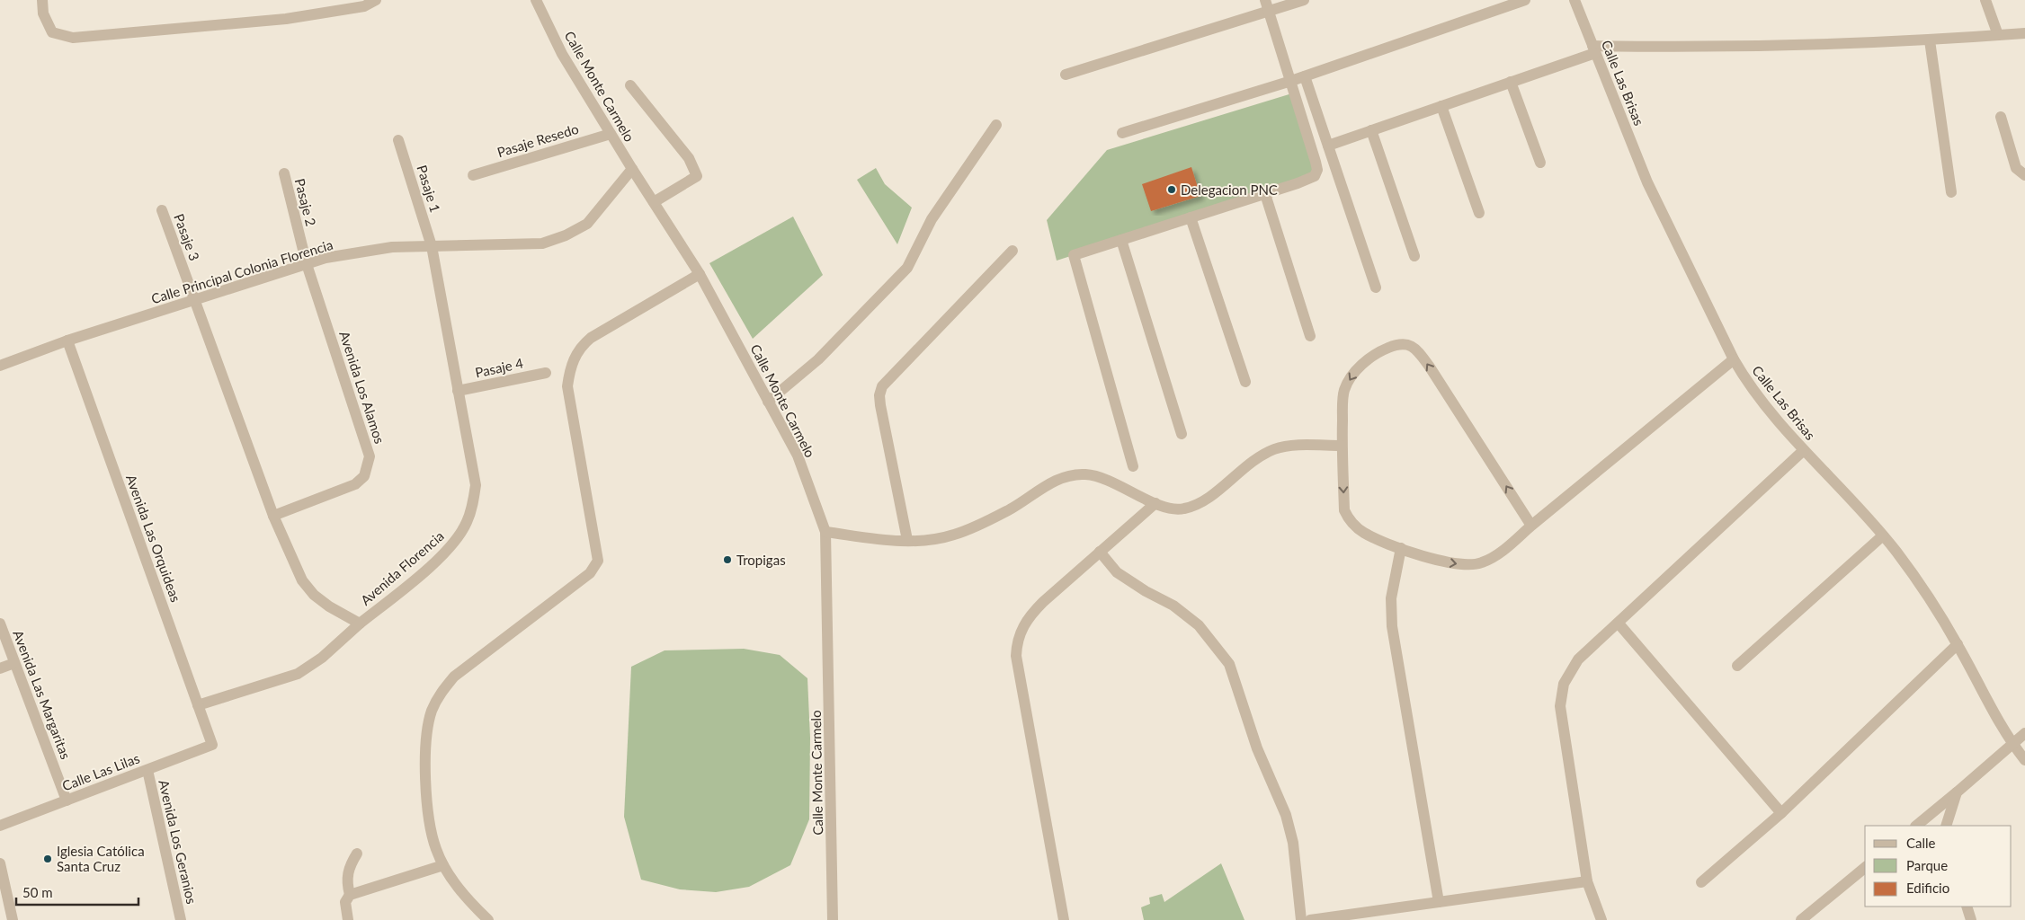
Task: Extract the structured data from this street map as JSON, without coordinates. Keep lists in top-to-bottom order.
{
  "streets": {
    "street": [
      "Calle Las Brisas",
      "Calle Monte Carmelo",
      "Pasaje Resedo",
      "Pasaje 1",
      "Pasaje 2",
      "Pasaje 3",
      "Calle Principal Colonia Florencia",
      "Pasaje 4",
      "Avenida Los Alamos",
      "Avenida Las Orquideas",
      "Avenida Florencia",
      "Avenida Las Margaritas",
      "Calle Las Lilas",
      "Avenida Los Geranios"
    ]
  },
  "crossings": [
    ["Calle Monte Carmelo", "Pasaje Resedo"],
    ["Calle Monte Carmelo", "Calle Principal Colonia Florencia"],
    ["Pasaje 1", "Calle Principal Colonia Florencia"],
    ["Pasaje 1", "Avenida Florencia"],
    ["Pasaje 2", "Calle Principal Colonia Florencia"],
    ["Pasaje 2", "Avenida Los Alamos"],
    ["Pasaje 3", "Calle Principal Colonia Florencia"],
    ["Pasaje 3", "Avenida Florencia"],
    ["Calle Principal Colonia Florencia", "Avenida Los Alamos"],
    ["Calle Principal Colonia Florencia", "Avenida Las Orquideas"],
    ["Calle Principal Colonia Florencia", "Avenida Florencia"],
    ["Pasaje 4", "Avenida Florencia"],
    ["Avenida Los Alamos", "Avenida Florencia"],
    ["Avenida Las Orquideas", "Calle Las Lilas"],
    ["Avenida Las Margaritas", "Calle Las Lilas"],
    ["Calle Las Lilas", "Avenida Los Geranios"]
  ],
  "places": ["Delegacion PNC", "Tropigas", "Iglesia Católica Santa Cruz"],
  "legend": ["Calle", "Parque", "Edificio"],
  "scale_bar": "50 m"
}
